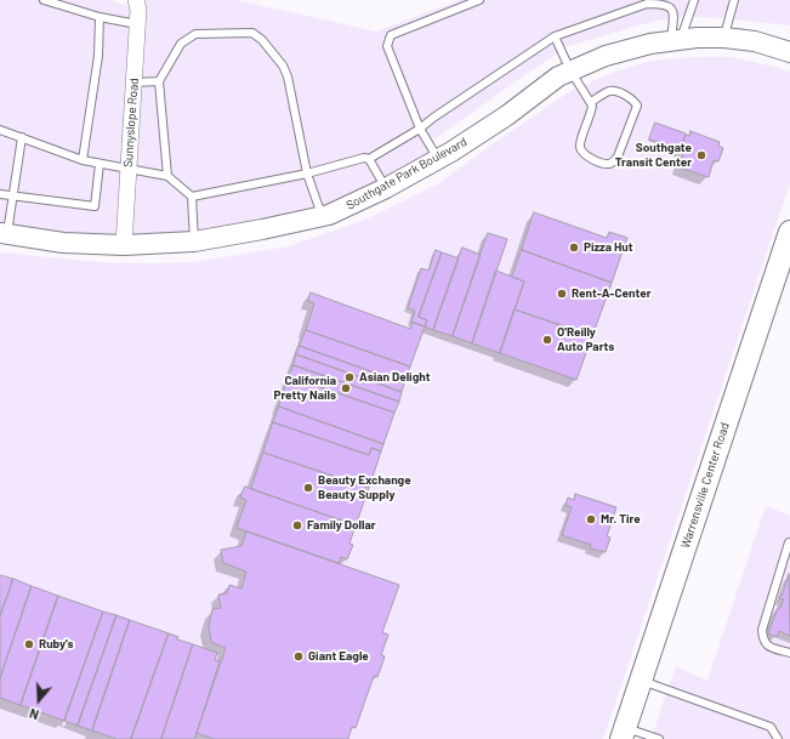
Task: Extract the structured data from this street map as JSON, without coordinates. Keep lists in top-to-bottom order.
{
  "streets": {
    "main road": ["Warrensville Center Road"],
    "street": ["Sunnyslope Road", "Southgate Park Boulevard"]
  },
  "crossings": [
    ["Sunnyslope Road", "Southgate Park Boulevard"]
  ],
  "places": [
    "Southgate Transit Center",
    "Pizza Hut",
    "Rent-A-Center",
    "O'Reilly Auto Parts",
    "Asian Delight",
    "California Pretty Nails",
    "Beauty Exchange Beauty Supply",
    "Mr. Tire",
    "Family Dollar",
    "Ruby's",
    "Giant Eagle"
  ],
  "north": "bottom"
}
